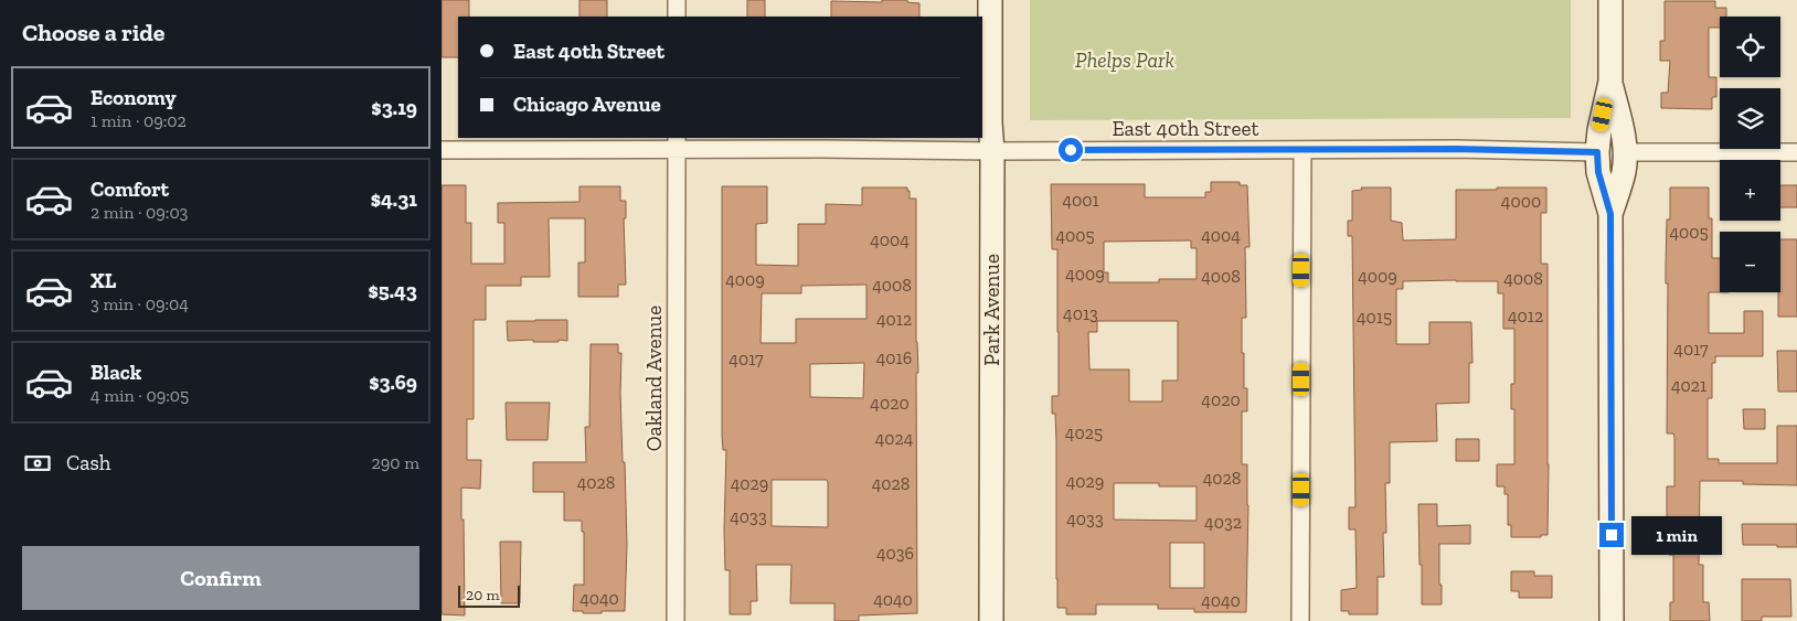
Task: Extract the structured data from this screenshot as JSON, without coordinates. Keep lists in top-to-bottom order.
{
  "streets": {
    "street": ["East 40th Street", "Park Avenue", "Oakland Avenue"]
  },
  "crossings": [
    ["East 40th Street", "Park Avenue"],
    ["East 40th Street", "Oakland Avenue"]
  ],
  "parks": ["Phelps Park"],
  "house_numbers": [
    "4001",
    "4000",
    "4005",
    "4005",
    "4004",
    "4004",
    "4009",
    "4008",
    "4009",
    "4008",
    "4009",
    "4008",
    "4013",
    "4012",
    "4015",
    "4012",
    "4017",
    "4016",
    "4017",
    "4021",
    "4020",
    "4020",
    "4025",
    "4024",
    "4028",
    "4029",
    "4028",
    "4029",
    "4028",
    "4033",
    "4033",
    "4032",
    "4036",
    "4040",
    "4040",
    "4040"
  ],
  "scale_bar": "20 m",
  "page": {
    "heading": "Choose a ride",
    "map_buttons": ["+", "−"],
    "banner": ["East 40th Street", "Chicago Avenue"],
    "list": [
      {
        "name": "Economy",
        "note": "1 min · 09:02",
        "value": "$3.19"
      },
      {
        "name": "Comfort",
        "note": "2 min · 09:03",
        "value": "$4.31"
      },
      {
        "name": "XL",
        "note": "3 min · 09:04",
        "value": "$5.43"
      },
      {
        "name": "Black",
        "note": "4 min · 09:05",
        "value": "$3.69"
      }
    ],
    "pay": ["Cash", "290 m"],
    "bubble": "1 min",
    "buttons": "Confirm",
    "scale": "20 m"
  }
}
